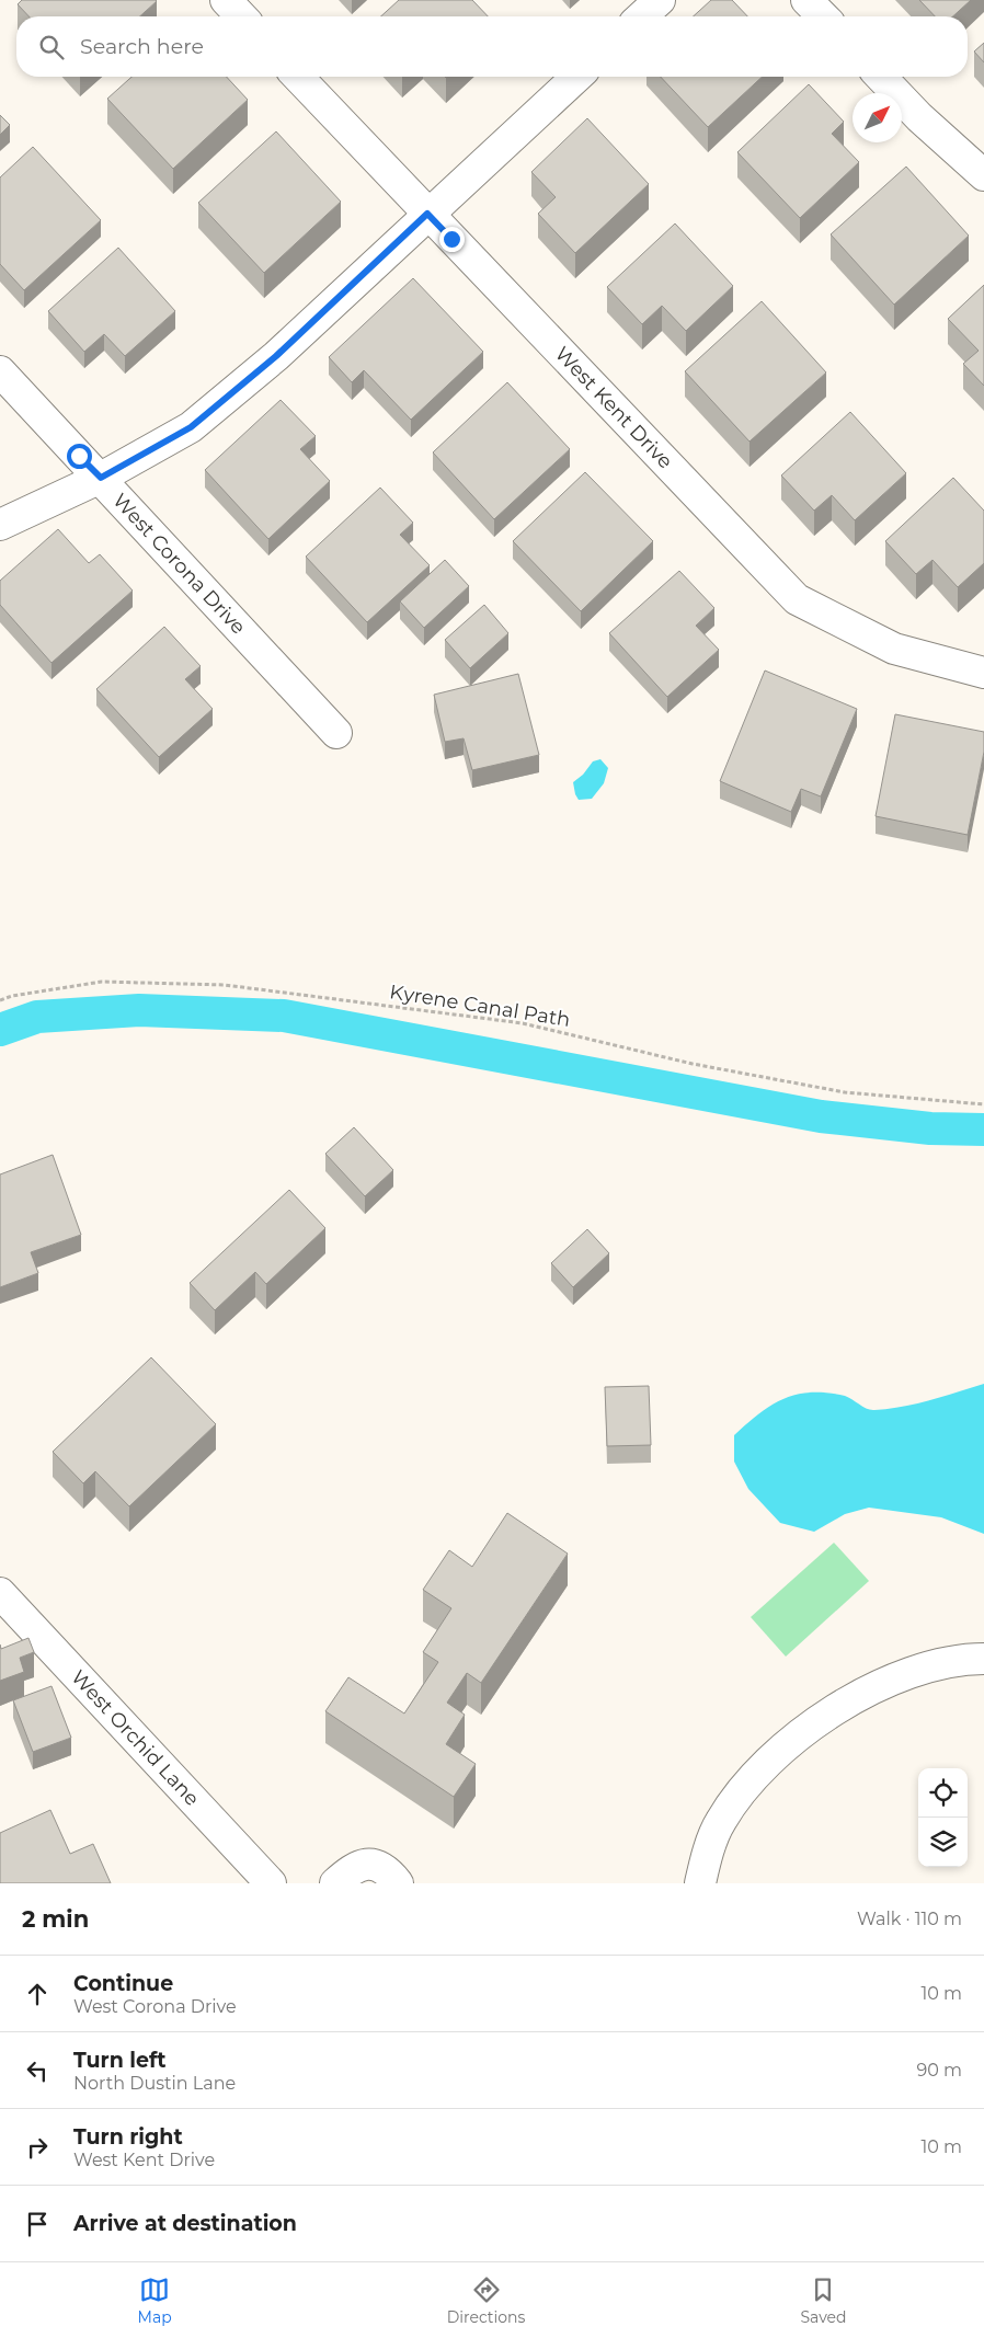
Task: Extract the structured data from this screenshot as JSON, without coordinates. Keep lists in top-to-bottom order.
{
  "streets": {
    "street": ["West Kent Drive", "West Corona Drive", "West Orchid Lane"],
    "path": ["Kyrene Canal Path"]
  },
  "north": "top right",
  "page": {
    "search": "Search here",
    "heading": ["2 min", "Walk · 110 m"],
    "list": [
      ["Continue", "West Corona Drive", "10 m"],
      ["Turn left", "North Dustin Lane", "90 m"],
      ["Turn right", "West Kent Drive", "10 m"],
      "Arrive at destination"
    ],
    "nav": ["Map", "Directions", "Saved"]
  }
}
